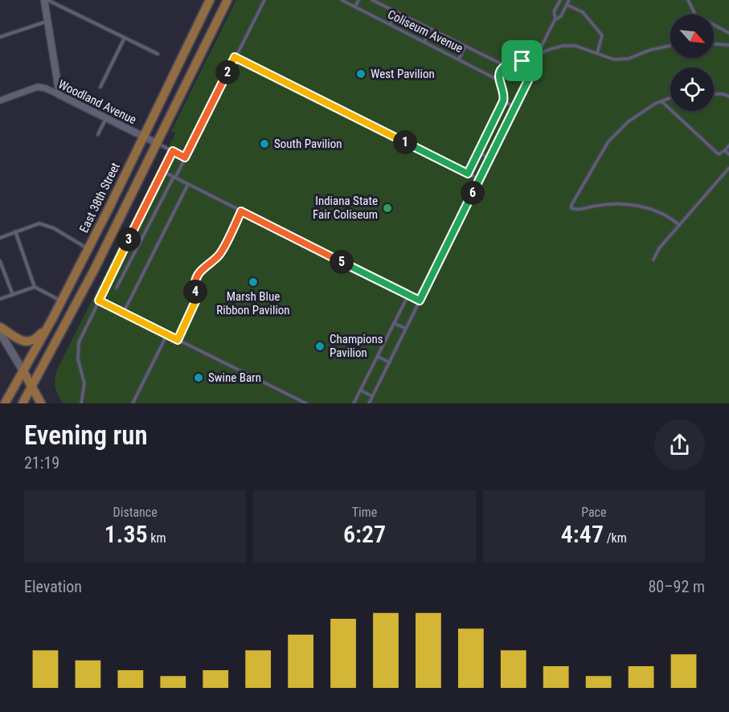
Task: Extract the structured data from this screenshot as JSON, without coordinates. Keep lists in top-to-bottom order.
{
  "streets": {
    "main road": ["East 38th Street"],
    "street": ["Woodland Avenue"],
    "lane": ["Coliseum Avenue"]
  },
  "crossings": [
    ["Woodland Avenue", "East 38th Street"]
  ],
  "places": [
    "West Pavilion",
    "South Pavilion",
    "Indiana State Fair Coliseum",
    "Marsh Blue Ribbon Pavilion",
    "Champions Pavilion",
    "Swine Barn"
  ],
  "north": "bottom right",
  "page": {
    "pins": [
      "2",
      "1",
      "6",
      "3",
      "5",
      "4"
    ],
    "heading": ["Evening run", "21:19"],
    "stats": [
      ["Distance", "1.35 km"],
      ["Time", "6:27"],
      ["Pace", "4:47 /km"]
    ],
    "chart": ["Elevation", "80–92 m"]
  }
}
